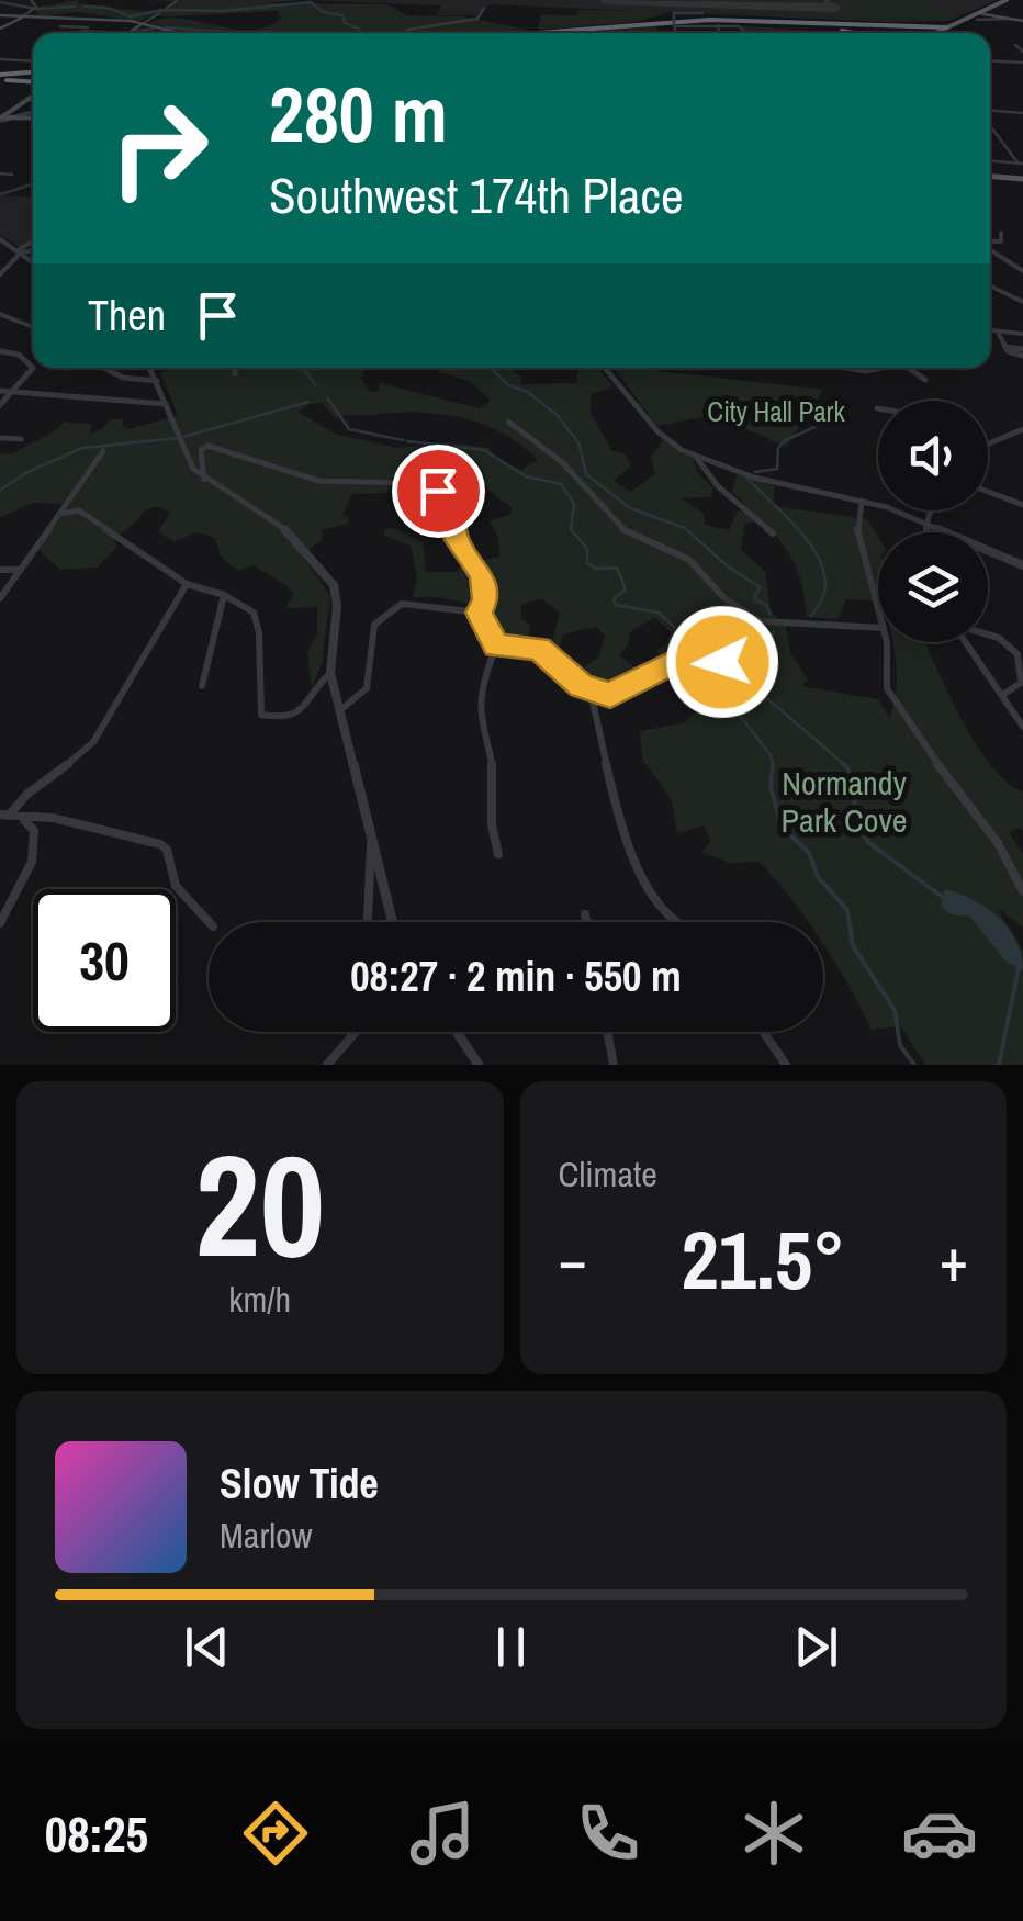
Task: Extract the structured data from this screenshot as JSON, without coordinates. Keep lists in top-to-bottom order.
{
  "parks": ["City Hall Park", "Normandy Park Cove"],
  "page": {
    "turn": ["280 m", "Southwest 174th Place"],
    "then": "Then",
    "limit": "30",
    "trip": "08:27 · 2 min · 550 m",
    "tile": [
      ["20", "km/h"],
      "Climate"
    ],
    "heat": ["−", "21.5°", "+"],
    "song": ["Slow Tide", "Marlow"],
    "tabs": "08:25"
  }
}
